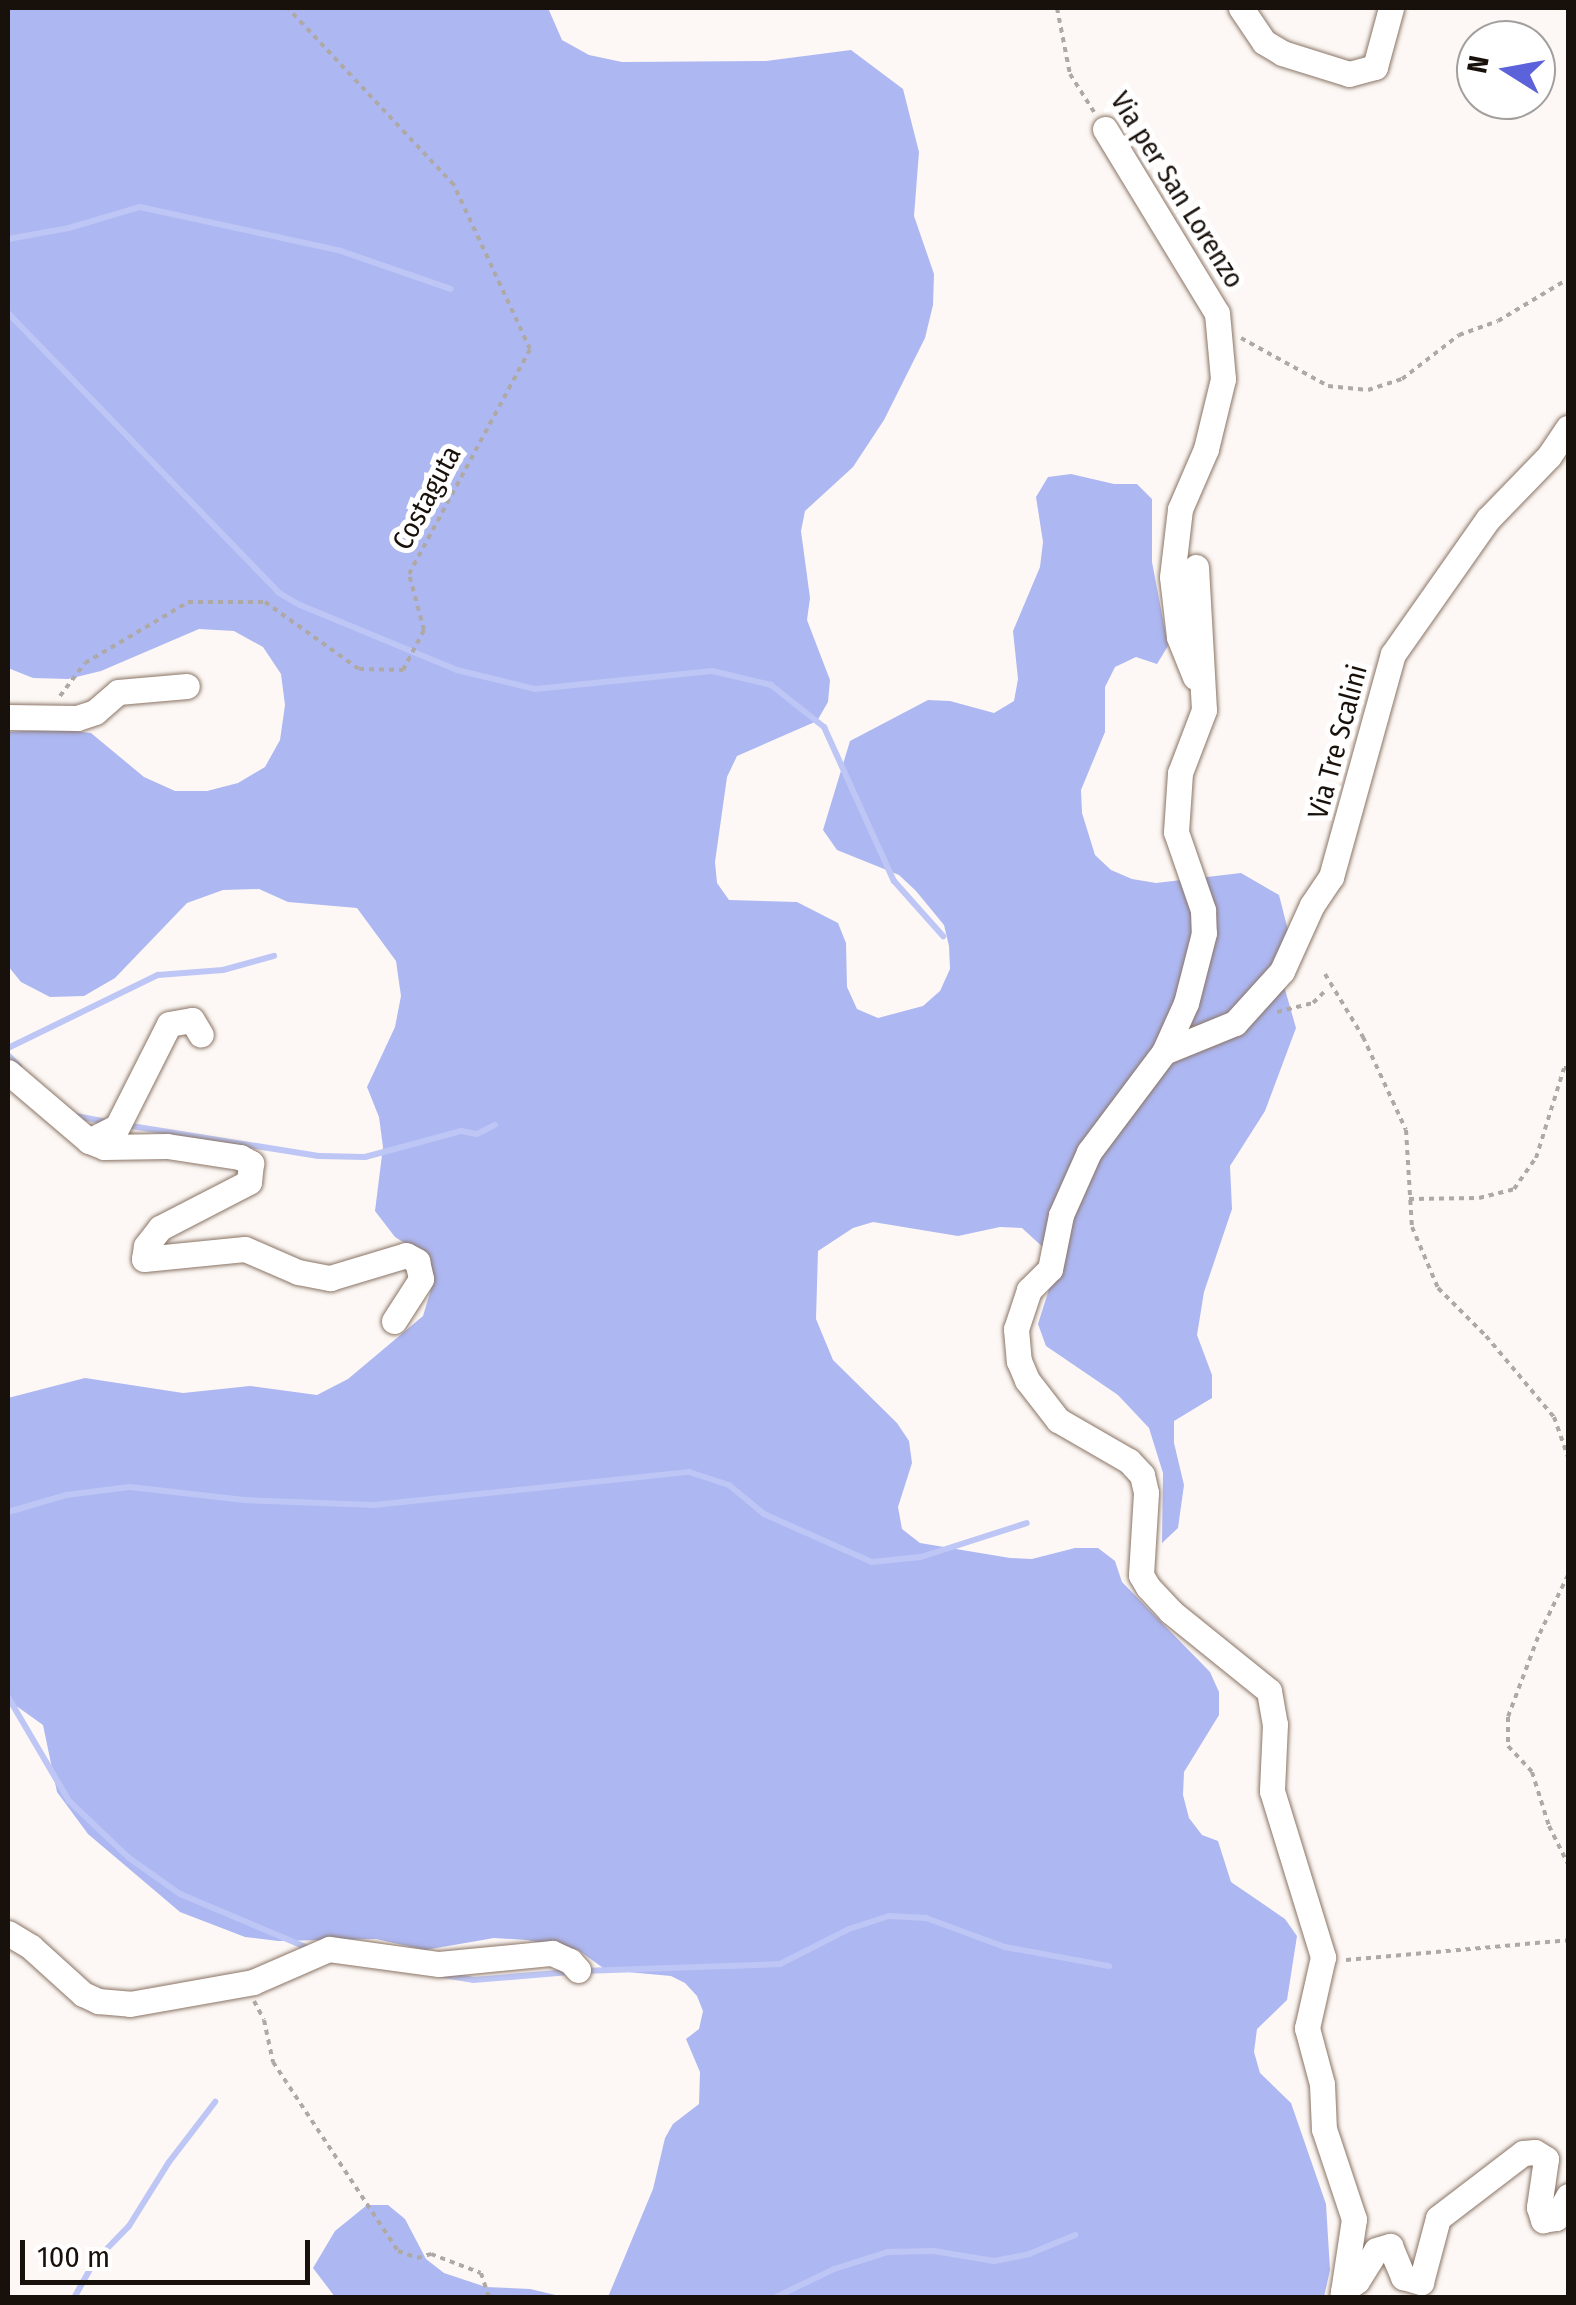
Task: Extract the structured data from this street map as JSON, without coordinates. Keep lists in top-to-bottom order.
{
  "streets": {
    "street": ["Via per San Lorenzo", "Via Tre Scalini"],
    "path": ["Costaguta"]
  },
  "scale_bar": "100 m",
  "north": "left"
}
